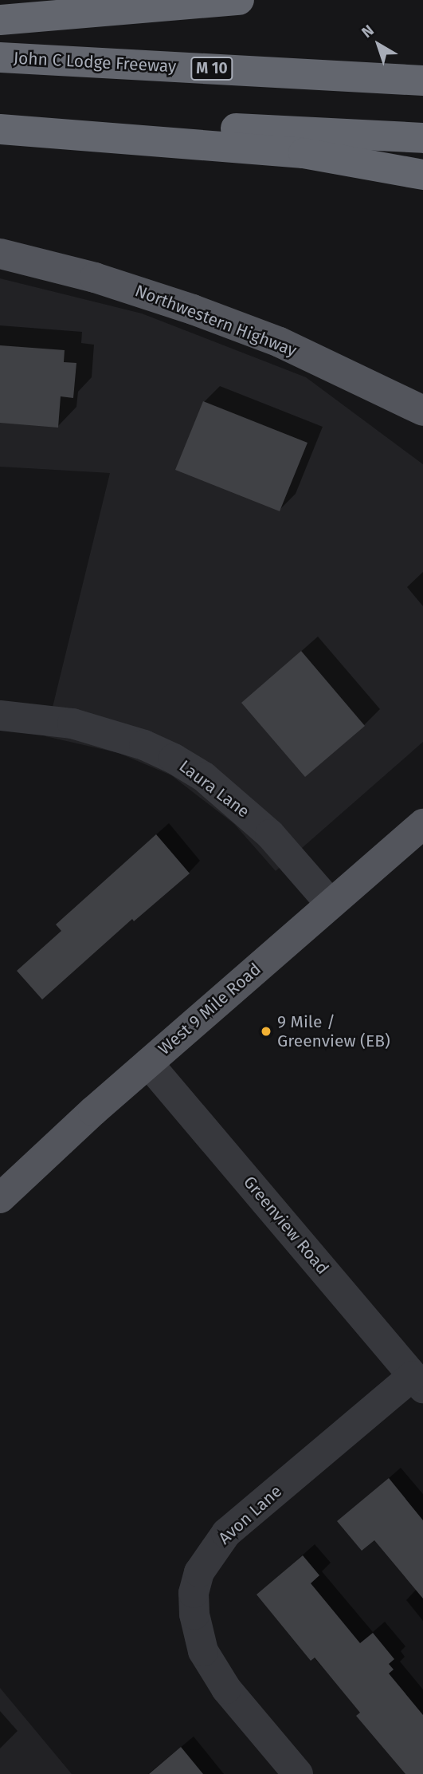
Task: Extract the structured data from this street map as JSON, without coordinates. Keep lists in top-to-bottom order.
{
  "streets": {
    "highway": ["John C Lodge Freeway", "M 10"],
    "main road": ["Northwestern Highway", "West 9 Mile Road"],
    "street": ["Laura Lane", "Greenview Road", "Avon Lane"]
  },
  "crossings": [
    ["Laura Lane", "West 9 Mile Road"],
    ["West 9 Mile Road", "Greenview Road"],
    ["Greenview Road", "Avon Lane"]
  ],
  "places": ["9 Mile / Greenview (EB)"],
  "north": "top left"
}
